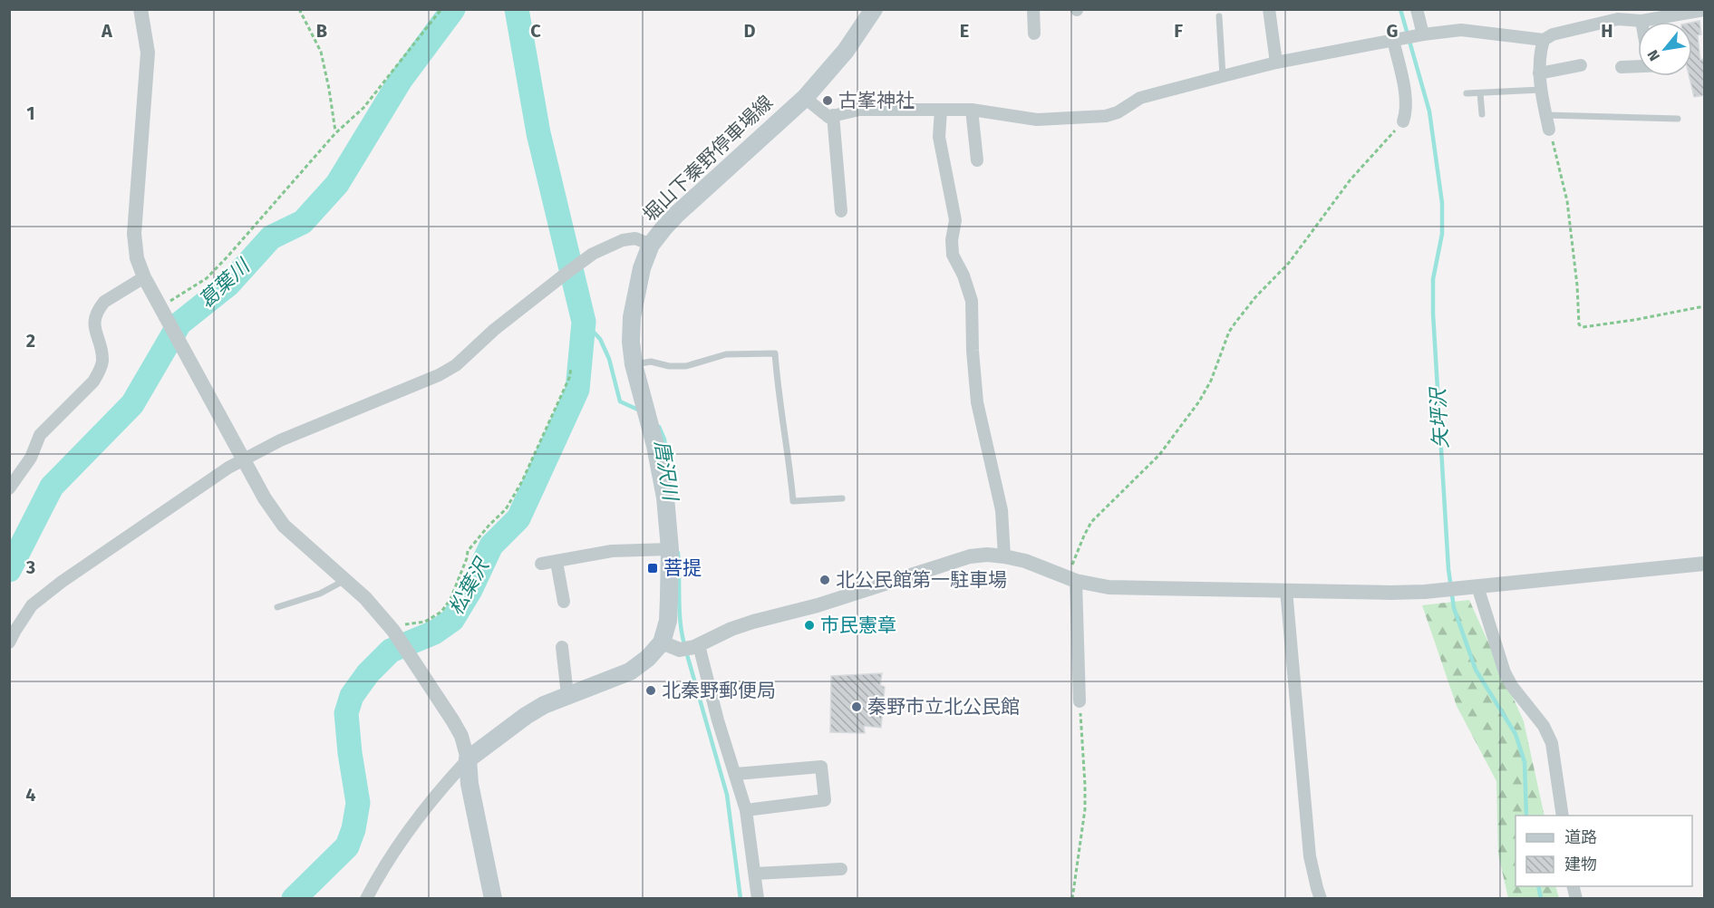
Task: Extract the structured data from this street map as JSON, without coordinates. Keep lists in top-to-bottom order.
{
  "streets": {
    "main road": ["堀山下秦野停車場線"]
  },
  "water": [
    "葛葉川",
    "矢坪沢",
    "唐沢川",
    "松葉沢"
  ],
  "places": {
    "other": [
      "古峯神社",
      "北公民館第一駐車場",
      "市民憲章",
      "北秦野郵便局",
      "秦野市立北公民館"
    ],
    "transit": ["菩提"]
  },
  "legend": ["道路", "建物"],
  "north": "bottom left",
  "grid": {
    "columns": [
      "A",
      "B",
      "C",
      "D",
      "E",
      "F",
      "G",
      "H"
    ],
    "rows": [
      "1",
      "2",
      "3",
      "4"
    ]
  }
}
